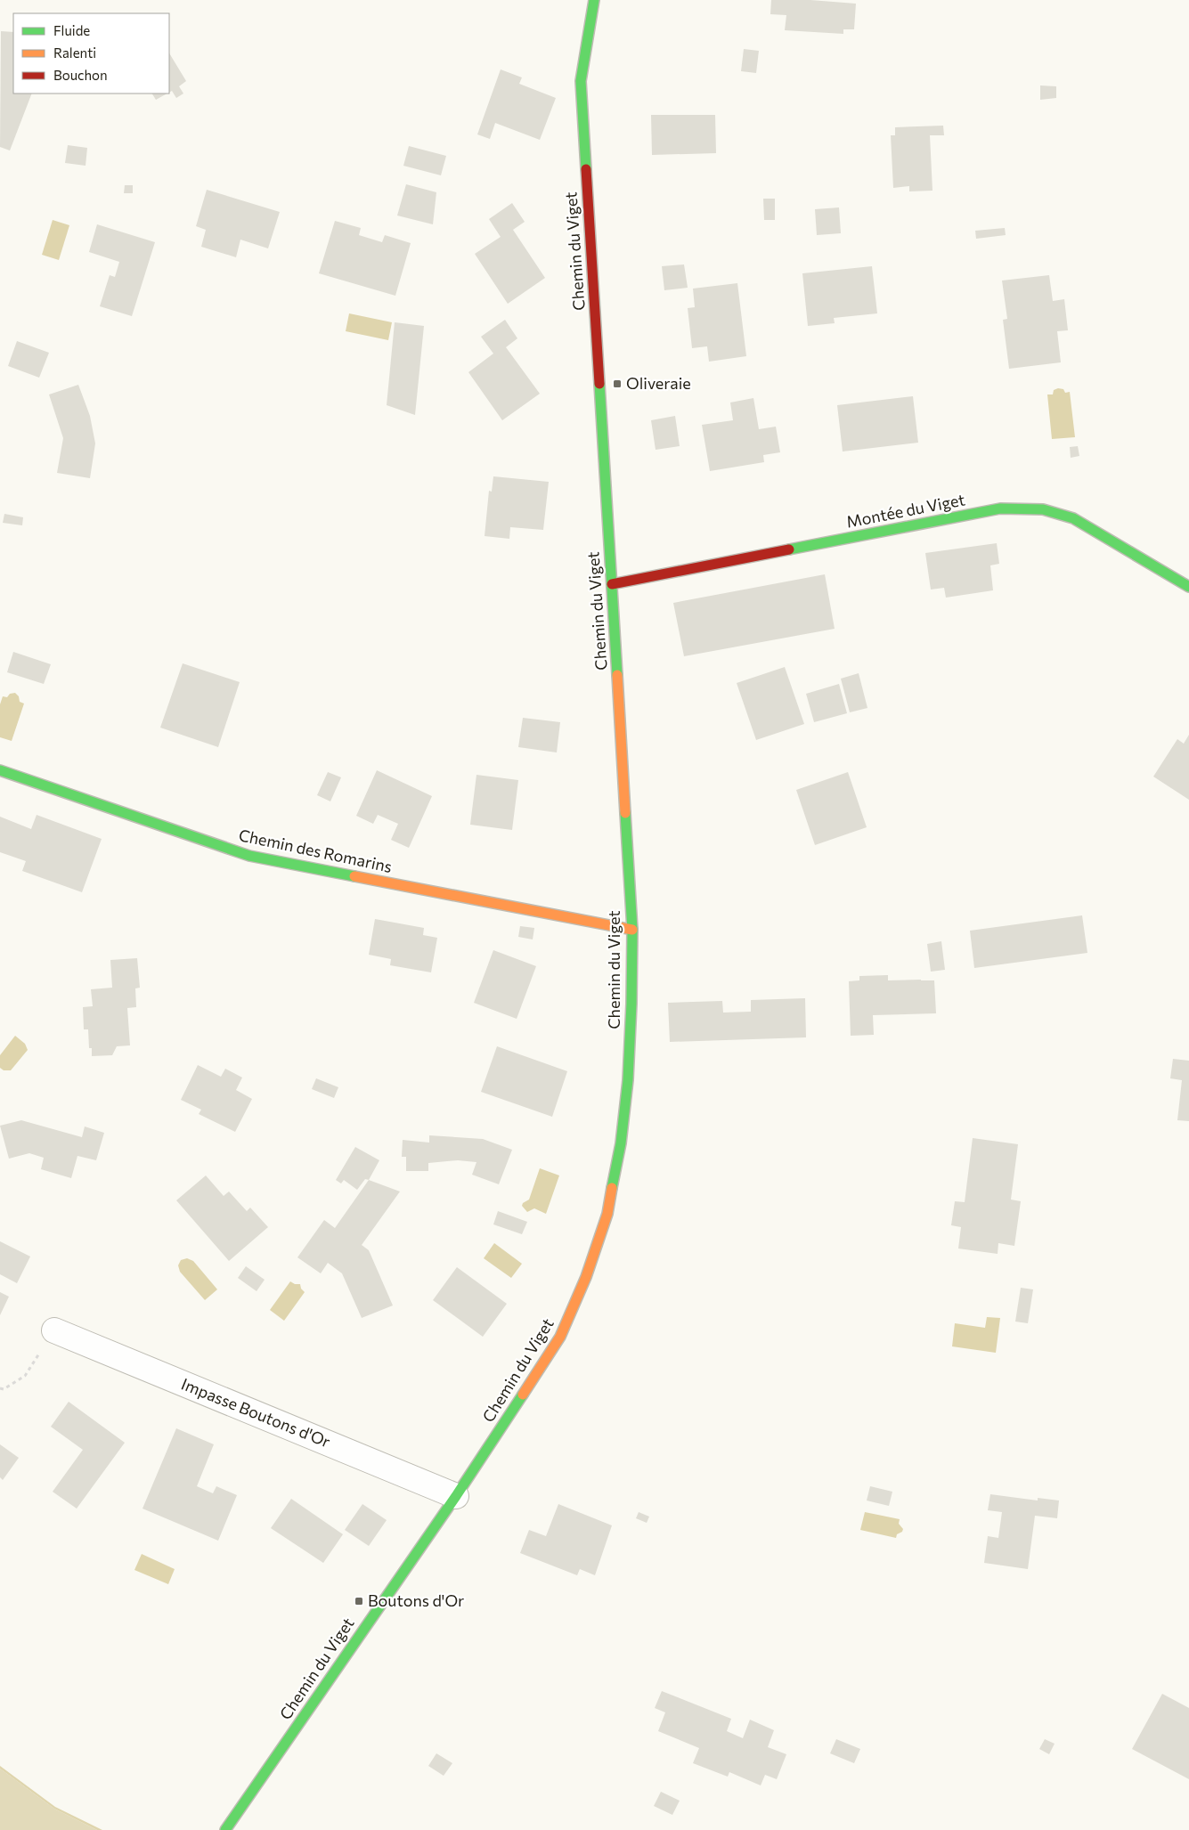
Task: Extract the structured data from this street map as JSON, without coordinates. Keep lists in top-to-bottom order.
{
  "streets": {
    "street": [
      "Chemin du Viget",
      "Montée du Viget",
      "Chemin des Romarins",
      "Impasse Boutons d'Or"
    ]
  },
  "crossings": [
    ["Chemin du Viget", "Montée du Viget"],
    ["Chemin du Viget", "Chemin des Romarins"],
    ["Chemin du Viget", "Impasse Boutons d'Or"]
  ],
  "places": {
    "transit": ["Oliveraie", "Boutons d'Or"]
  },
  "legend": ["Fluide", "Ralenti", "Bouchon"]
}
